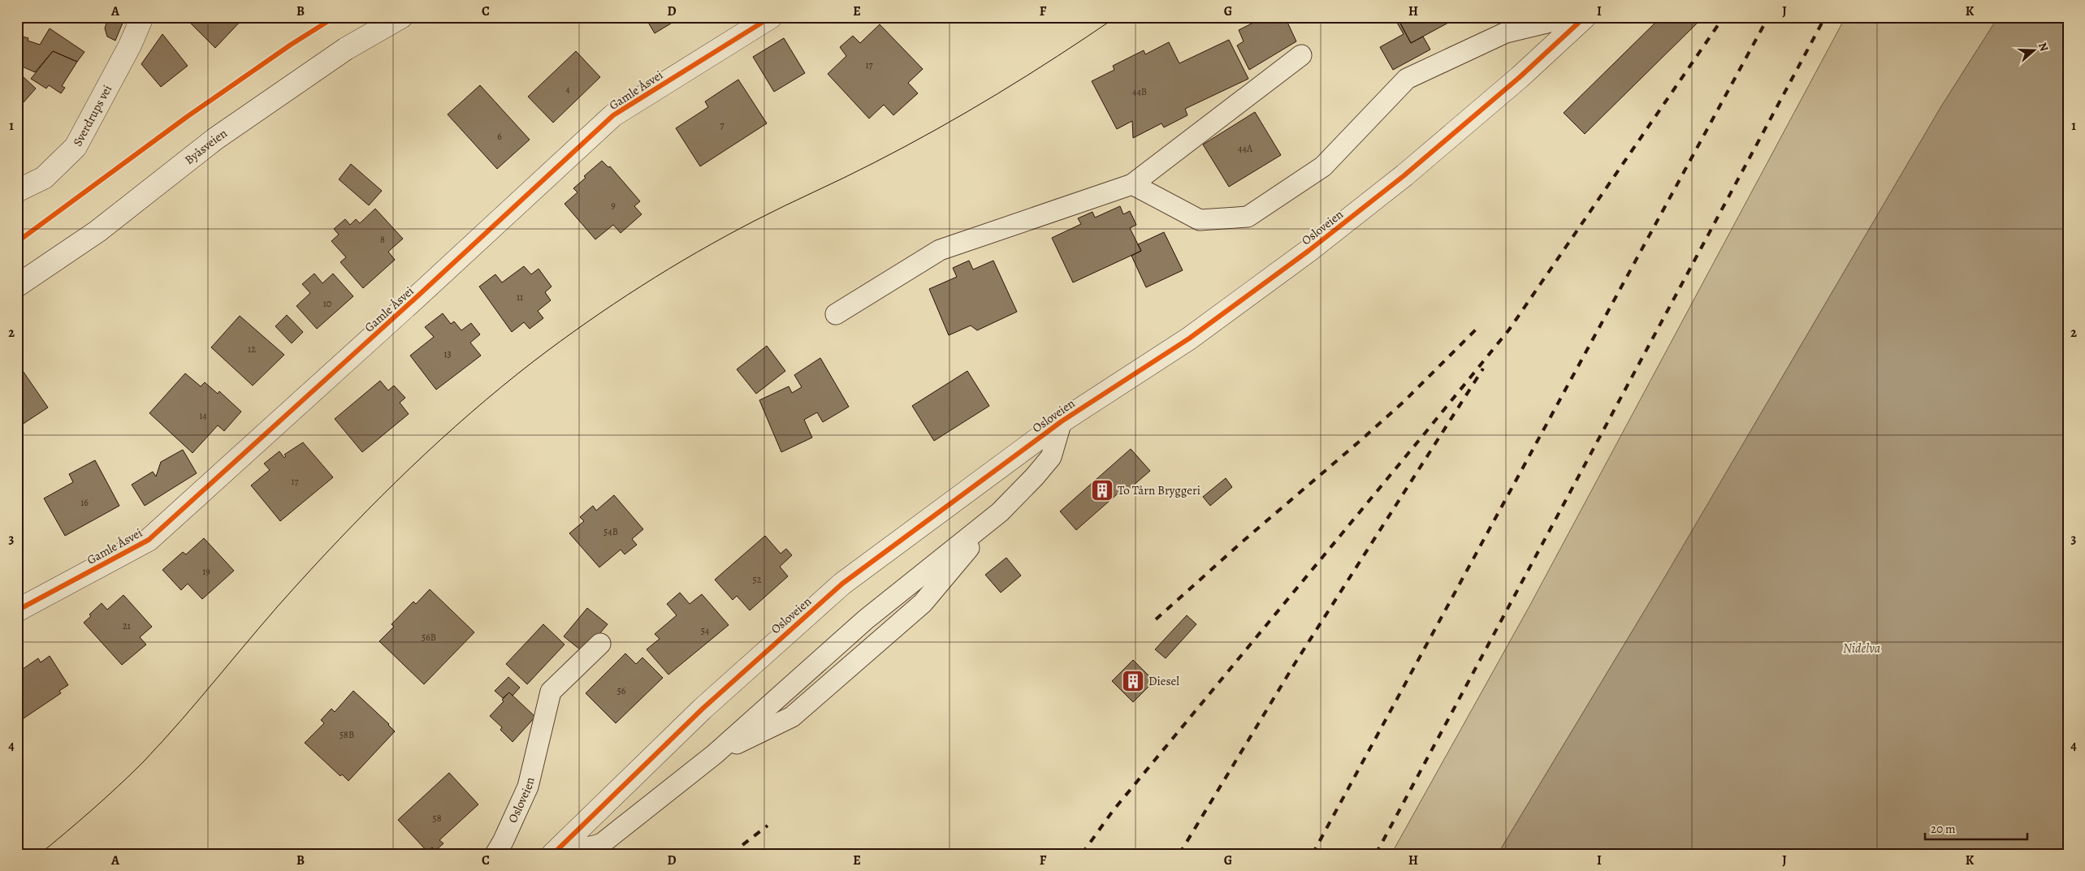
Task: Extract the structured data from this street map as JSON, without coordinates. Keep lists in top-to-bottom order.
{
  "streets": {
    "street": [
      "Gamle Åsvei",
      "Sverdrups vei",
      "Byåsveien",
      "Osloveien"
    ]
  },
  "water": ["Nidelva"],
  "places": {
    "building": ["To Tårn Bryggeri", "Diesel"]
  },
  "house_numbers": [
    "17",
    "4",
    "44B",
    "7",
    "6",
    "44A",
    "9",
    "8",
    "11",
    "10",
    "12",
    "13",
    "14",
    "17",
    "16",
    "54B",
    "19",
    "52",
    "21",
    "54",
    "56B",
    "56",
    "58B",
    "58"
  ],
  "scale_bar": "20 m",
  "north": "right",
  "grid": {
    "columns": [
      "A",
      "B",
      "C",
      "D",
      "E",
      "F",
      "G",
      "H",
      "I",
      "J",
      "K"
    ],
    "rows": [
      "1",
      "2",
      "3",
      "4"
    ]
  }
}
